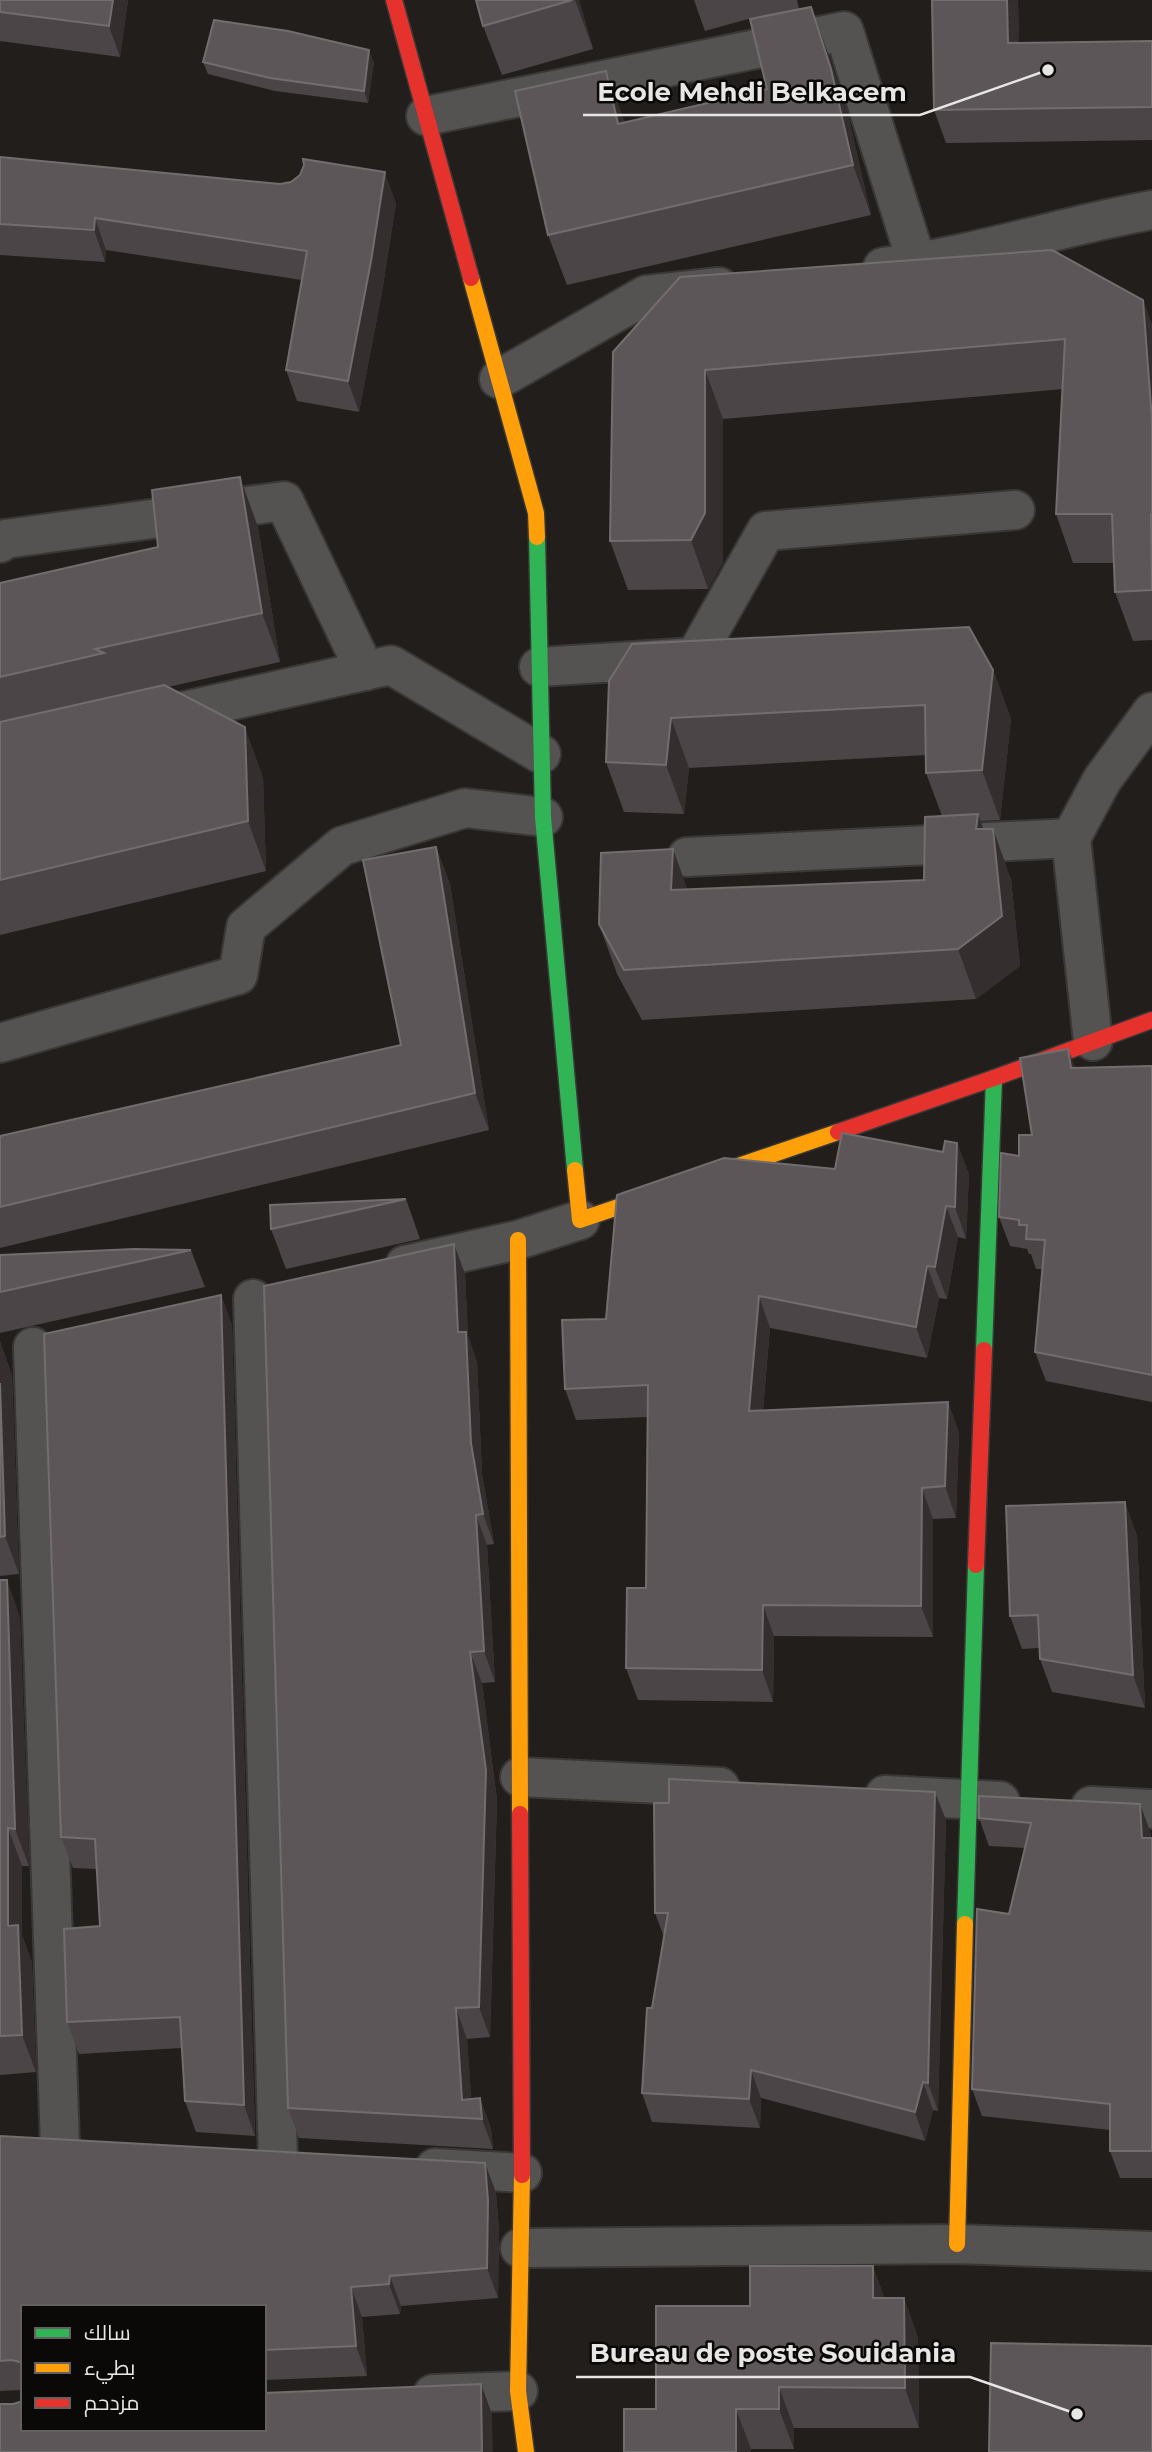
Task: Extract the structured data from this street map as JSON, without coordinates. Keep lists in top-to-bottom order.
{
  "places": ["Ecole Mehdi Belkacem", "Bureau de poste Souidania"],
  "legend": ["سالك", "بطيء", "مزدحم"]
}
